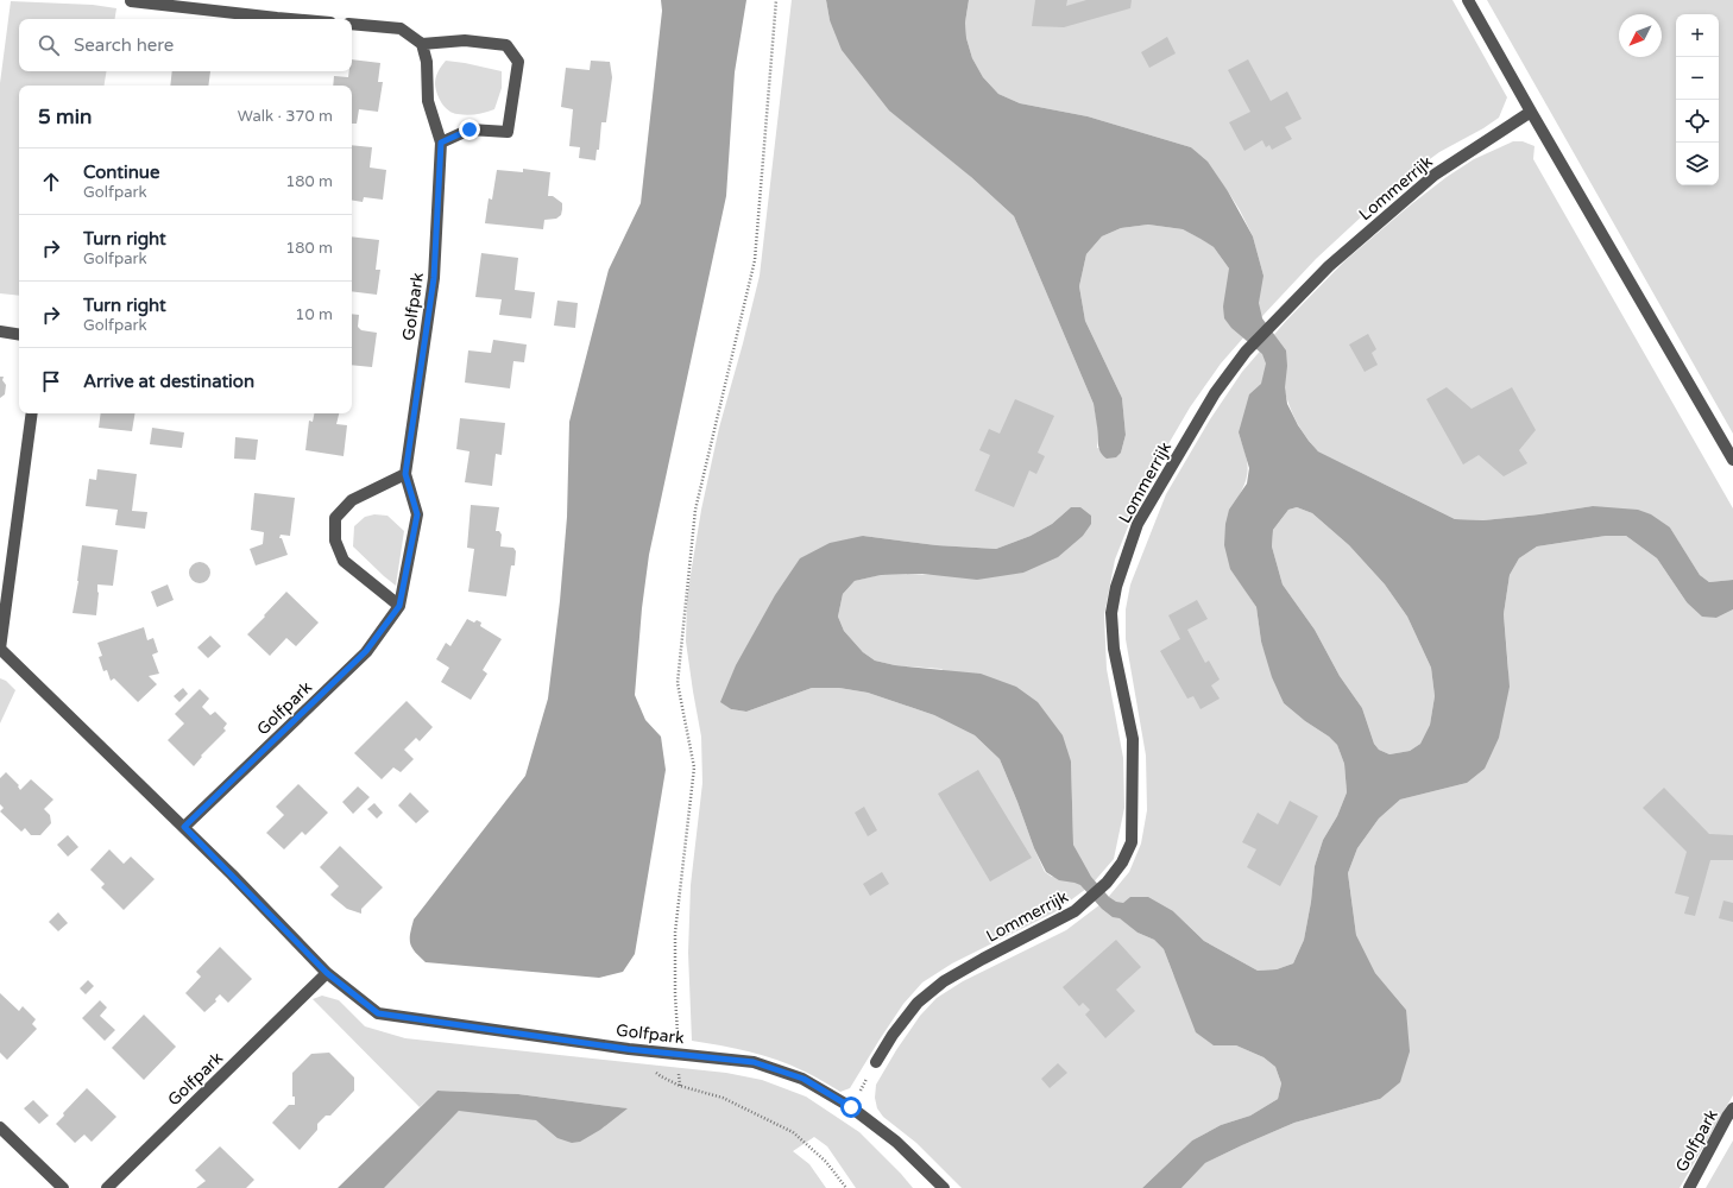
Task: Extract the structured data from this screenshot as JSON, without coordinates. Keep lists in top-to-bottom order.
{
  "streets": {
    "street": ["Lommerrijk", "Golfpark"]
  },
  "north": "bottom left",
  "page": {
    "map_buttons": ["+", "−"],
    "search": "Search here",
    "heading": ["5 min", "Walk · 370 m"],
    "list": [
      ["Continue", "Golfpark", "180 m"],
      ["Turn right", "Golfpark", "180 m"],
      ["Turn right", "Golfpark", "10 m"],
      "Arrive at destination"
    ]
  }
}
